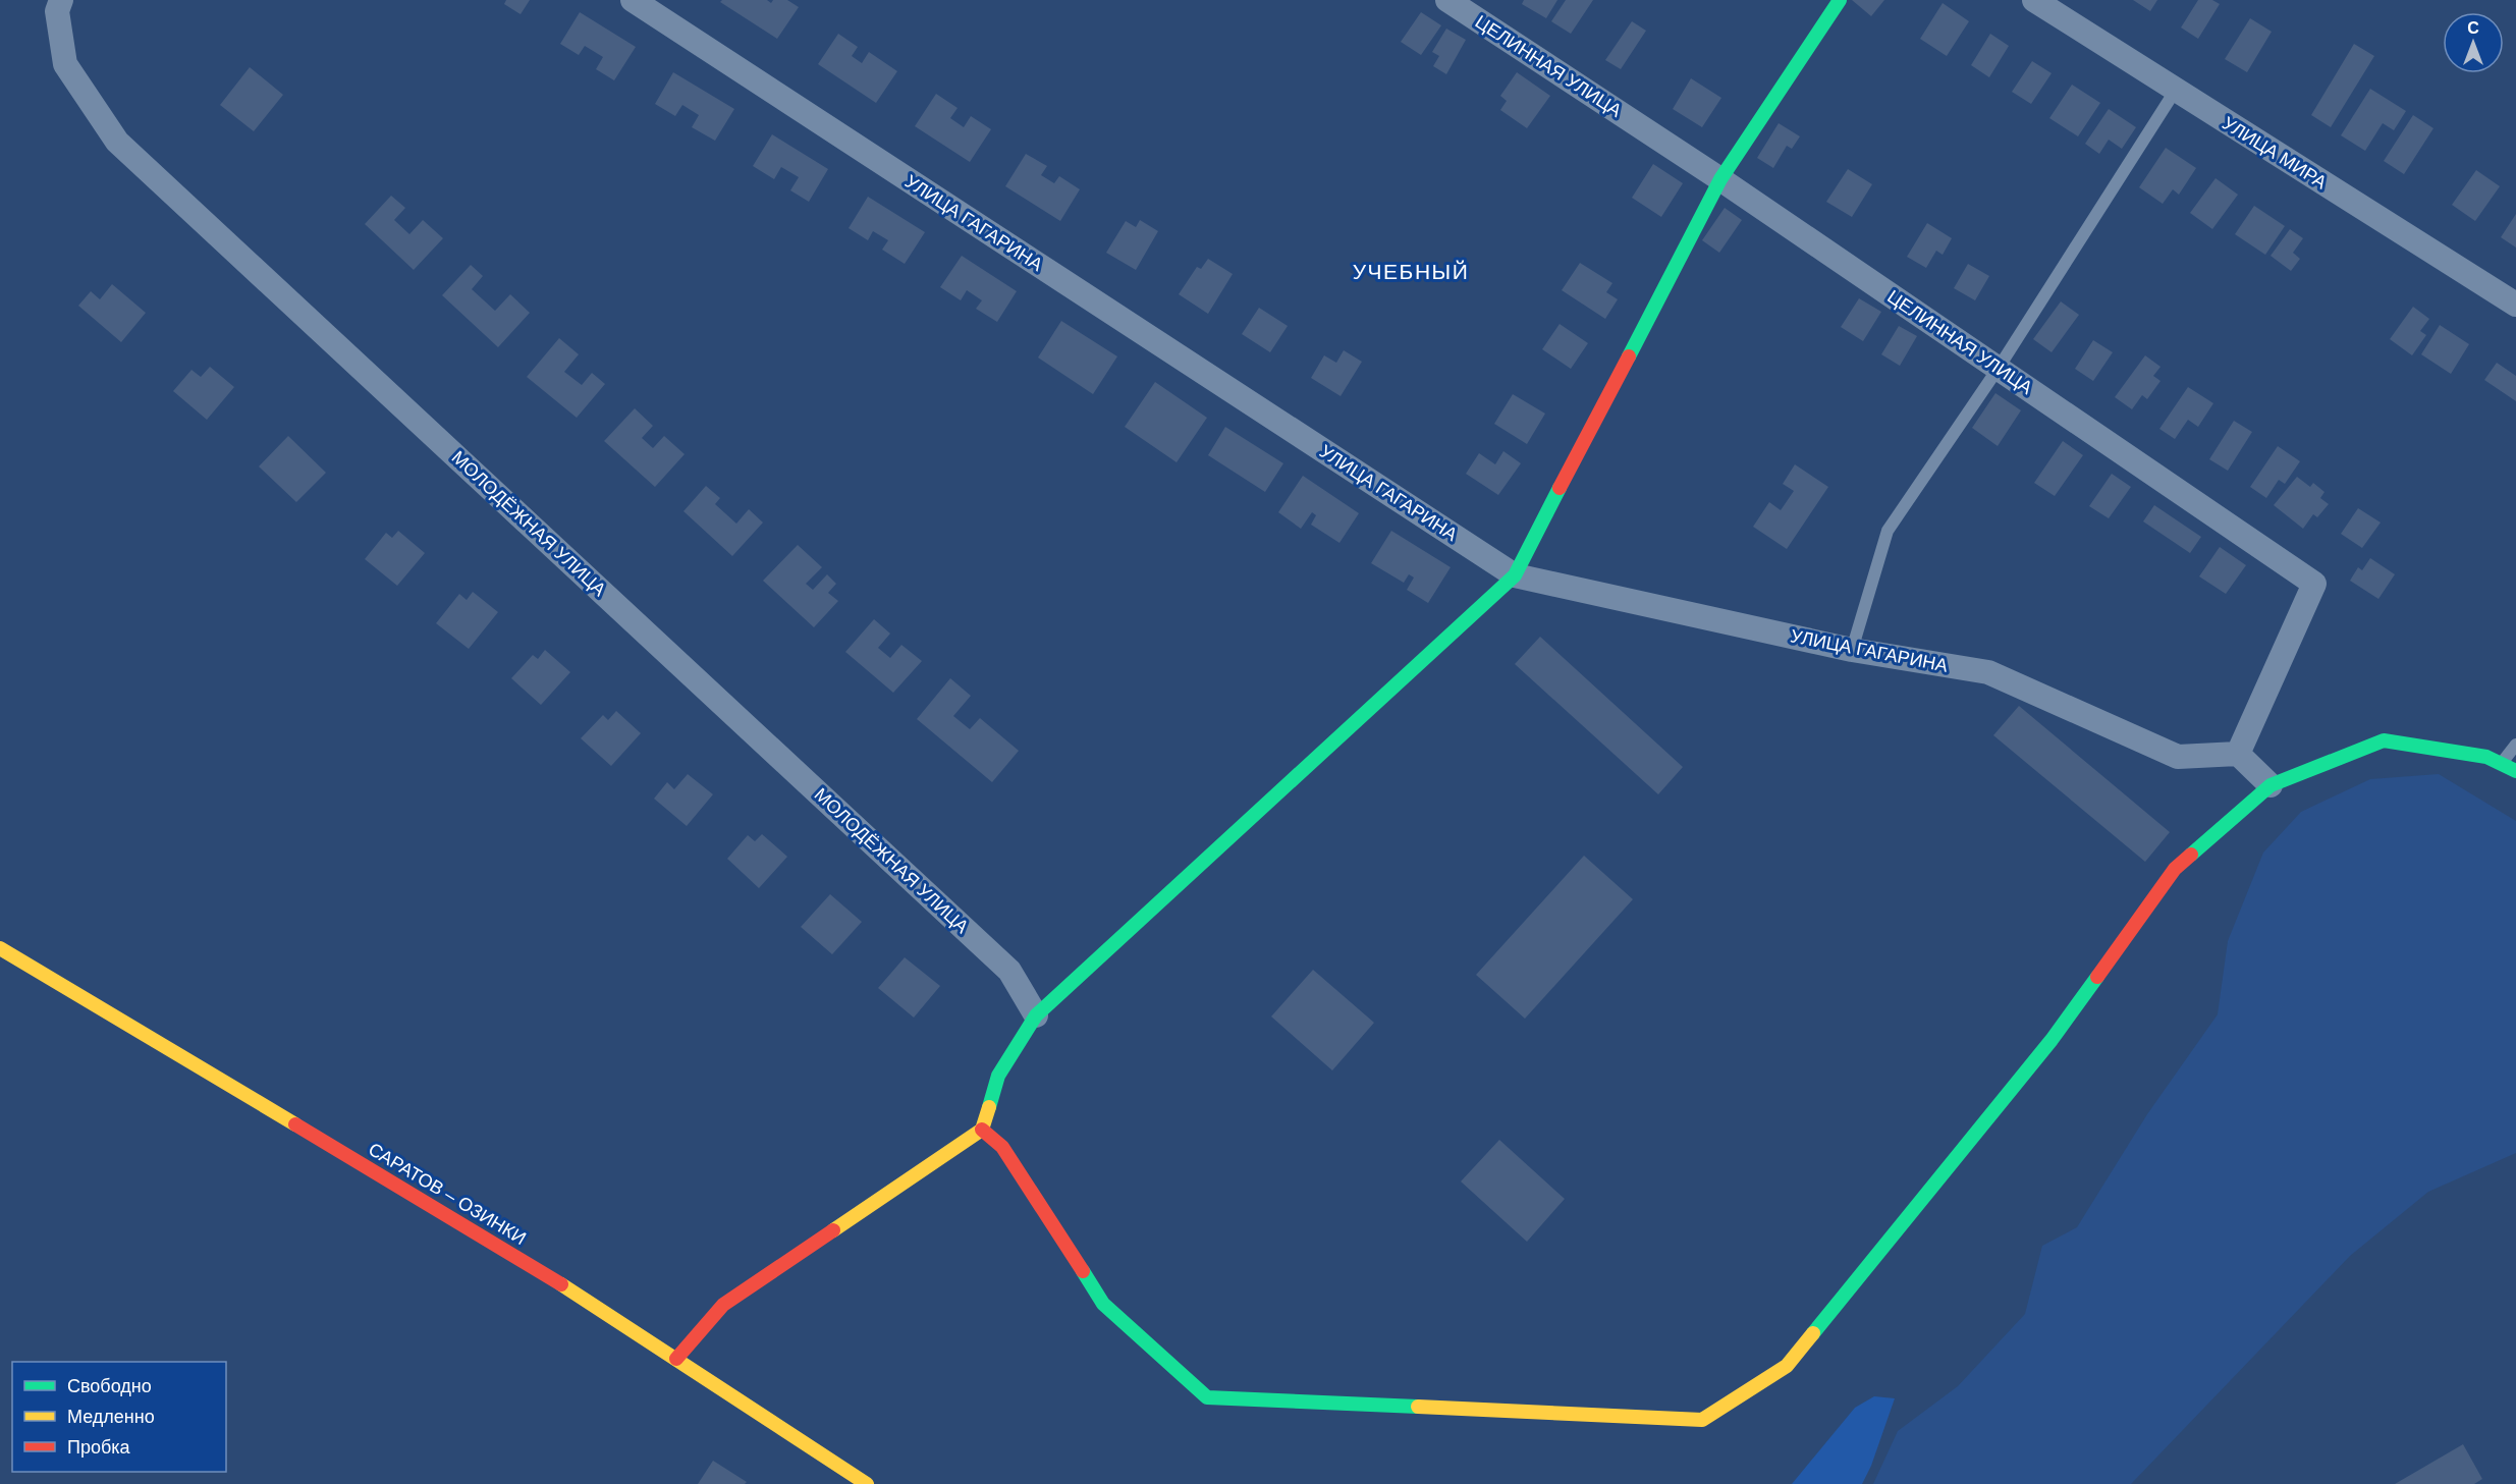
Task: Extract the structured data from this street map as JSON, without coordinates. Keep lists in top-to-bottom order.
{
  "streets": {
    "main road": ["САРАТОВ – ОЗИНКИ"],
    "street": [
      "ЦЕЛИННАЯ УЛИЦА",
      "УЛИЦА МИРА",
      "УЛИЦА ГАГАРИНА",
      "МОЛОДЁЖНАЯ УЛИЦА"
    ]
  },
  "crossings": [
    ["ЦЕЛИННАЯ УЛИЦА", "УЛИЦА ГАГАРИНА"]
  ],
  "districts": ["УЧЕБНЫЙ"],
  "legend": ["Свободно", "Медленно", "Пробка"],
  "north": "top"
}
